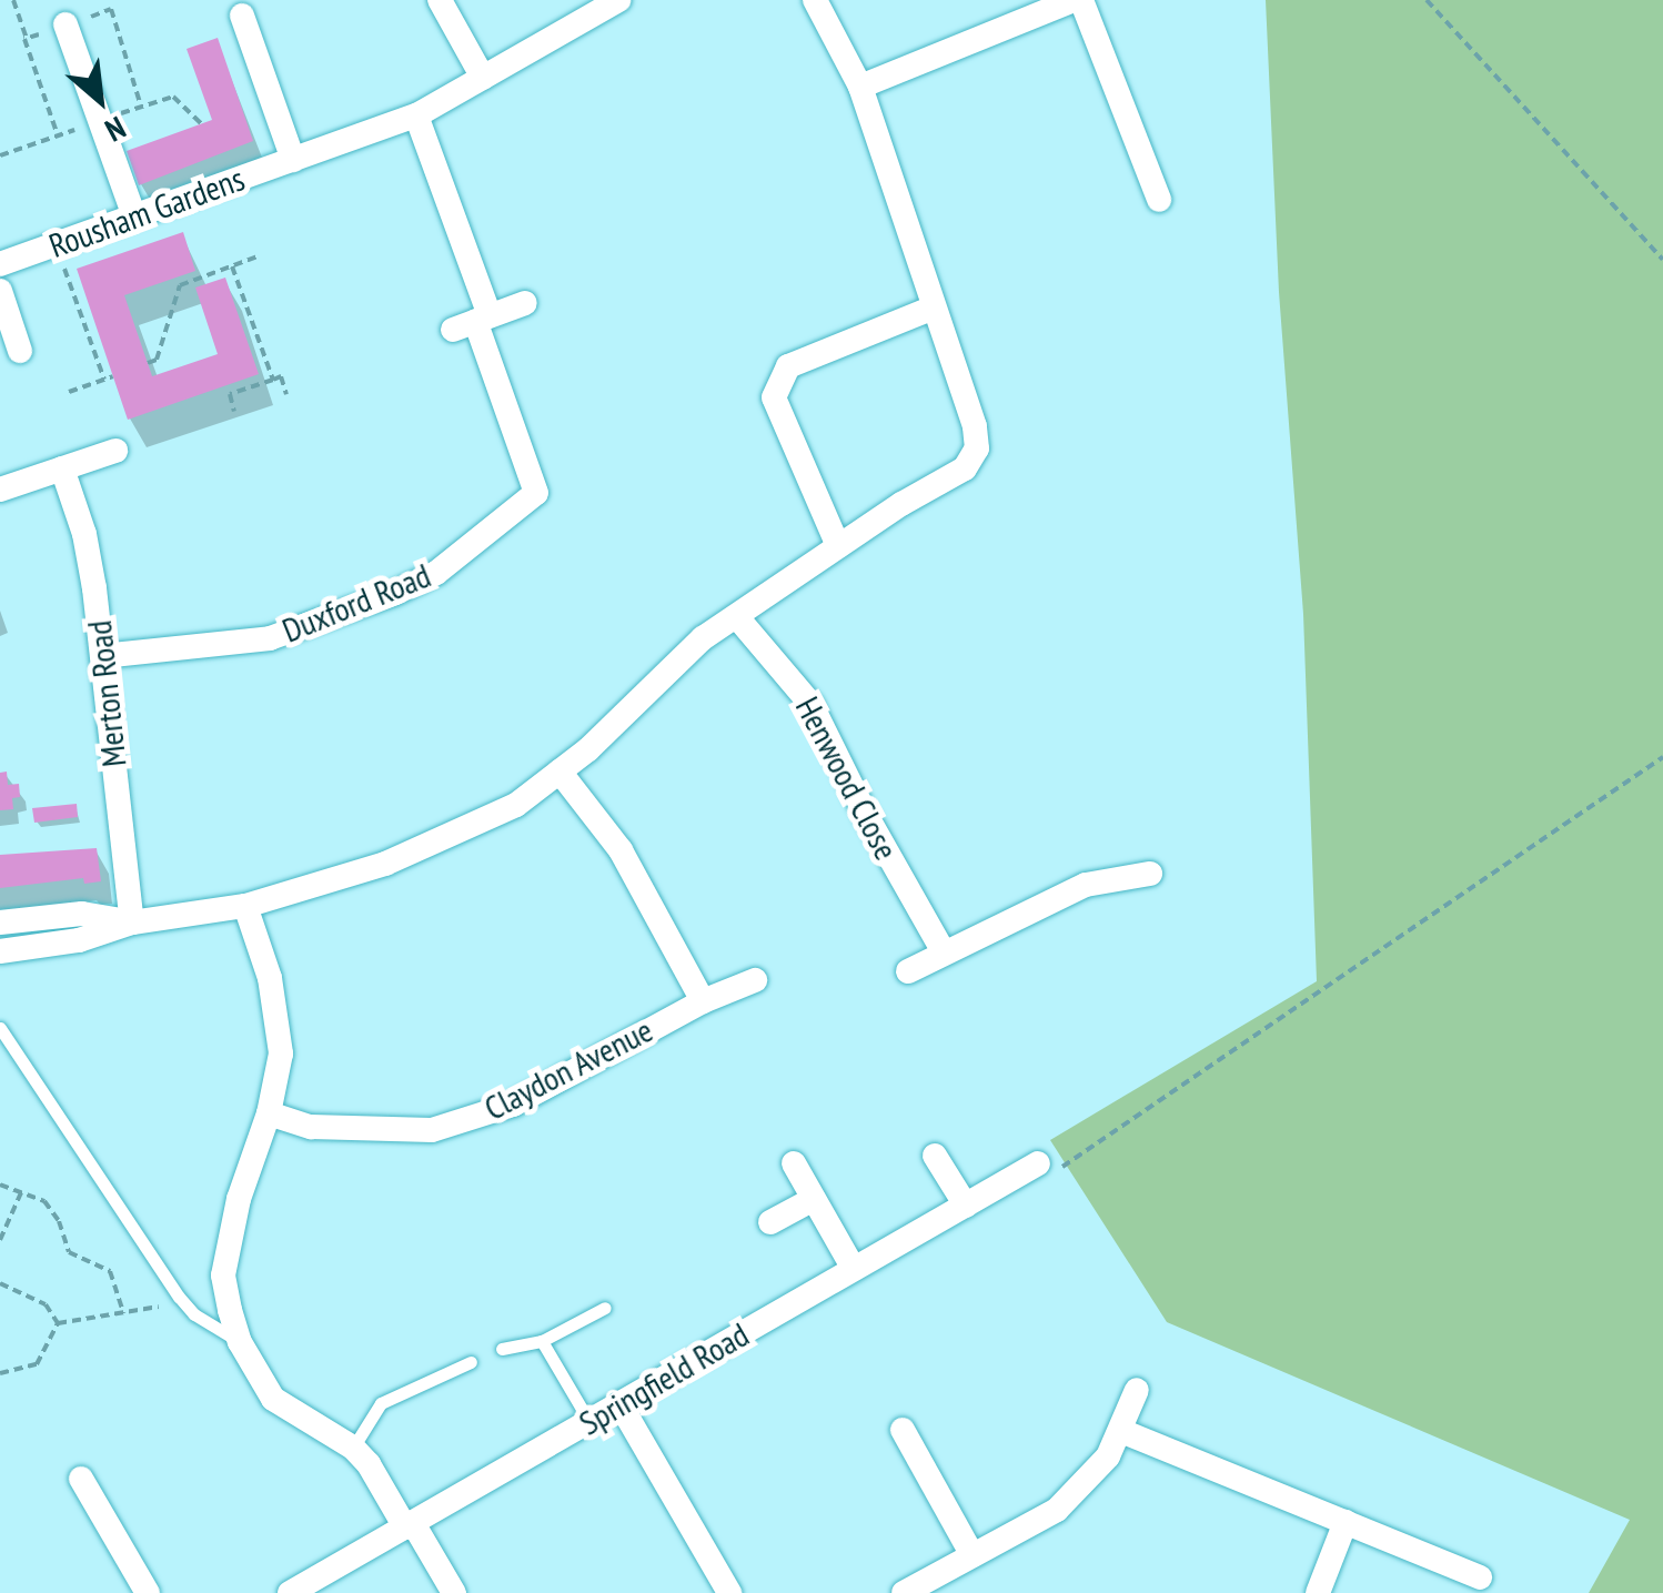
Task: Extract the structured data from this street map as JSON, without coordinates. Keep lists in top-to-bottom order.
{
  "streets": {
    "street": [
      "Rousham Gardens",
      "Duxford Road",
      "Merton Road",
      "Henwood Close",
      "Claydon Avenue",
      "Springfield Road"
    ]
  },
  "crossings": [
    ["Duxford Road", "Merton Road"]
  ],
  "north": "bottom right"
}
